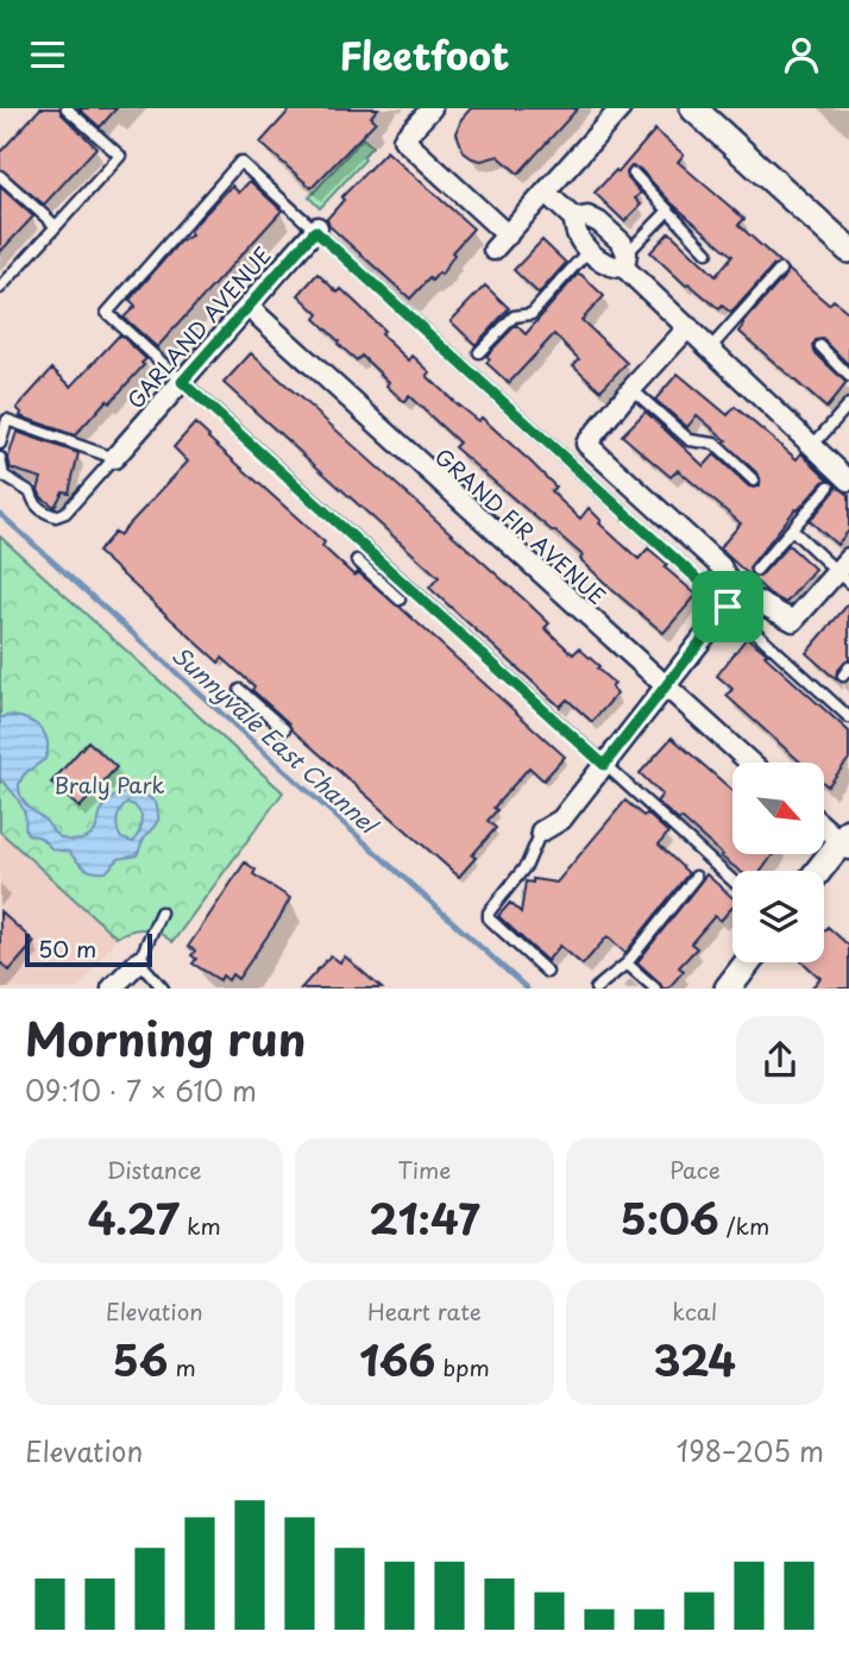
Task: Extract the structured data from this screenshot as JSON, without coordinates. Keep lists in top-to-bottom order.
{
  "streets": {
    "street": ["GARLAND AVENUE", "GRAND FIR AVENUE"]
  },
  "crossings": [
    ["GARLAND AVENUE", "GRAND FIR AVENUE"]
  ],
  "water": ["Sunnyvale East Channel"],
  "parks": ["Braly Park"],
  "scale_bar": "50 m",
  "north": "bottom right",
  "page": {
    "header": "Fleetfoot",
    "scale": "50 m",
    "heading": ["Morning run", "09:10 · 7 × 610 m"],
    "stats": [
      ["Distance", "4.27 km"],
      ["Time", "21:47"],
      ["Pace", "5:06 /km"],
      ["Elevation", "56 m"],
      ["Heart rate", "166 bpm"],
      ["kcal", "324"]
    ],
    "chart": ["Elevation", "198–205 m"]
  }
}
